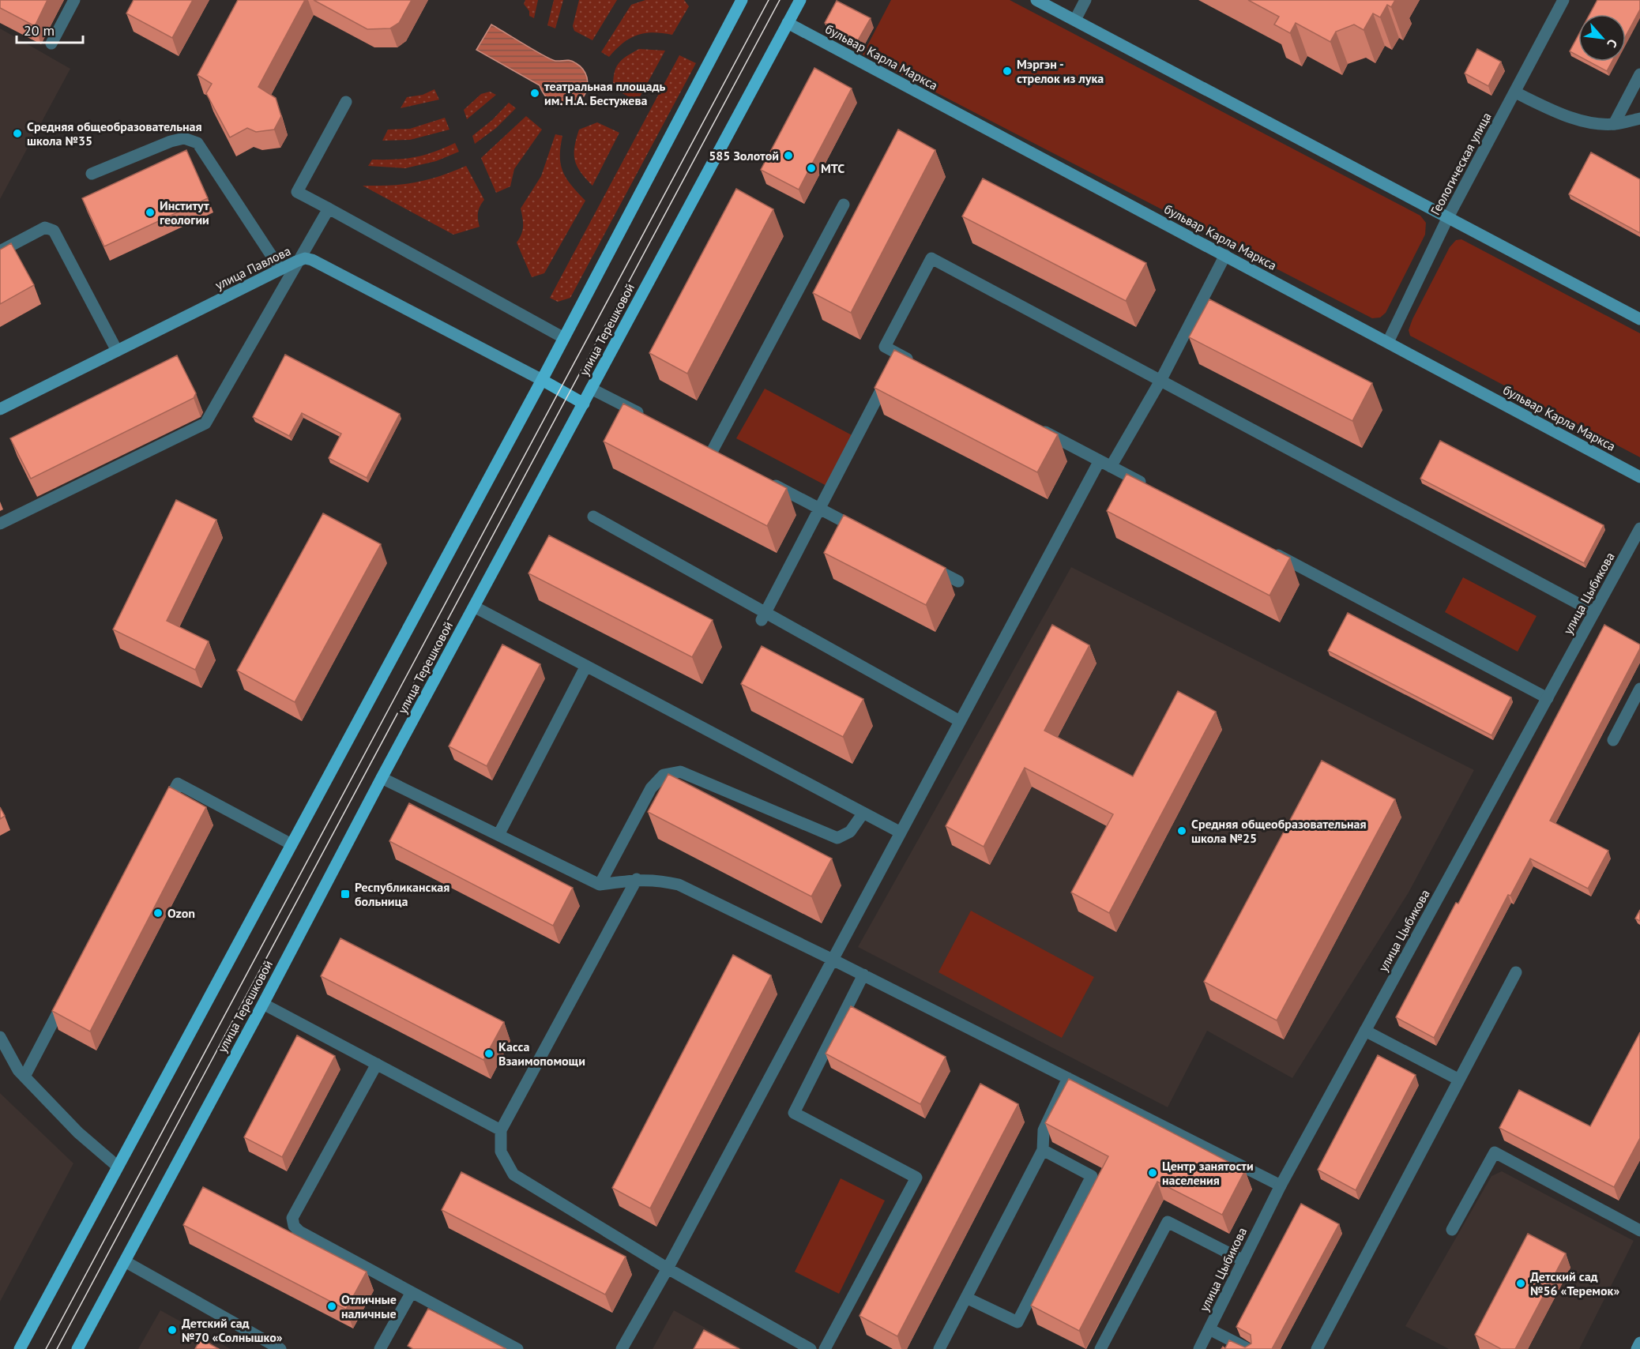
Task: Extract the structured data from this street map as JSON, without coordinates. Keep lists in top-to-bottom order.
{
  "streets": {
    "main road": ["улица Терешковой"],
    "street": [
      "бульвар Карла Маркса",
      "Геологическая улица",
      "улица Павлова",
      "улица Цыбикова"
    ]
  },
  "crossings": [
    ["бульвар Карла Маркса", "Геологическая улица"],
    ["бульвар Карла Маркса", "улица Терешковой"]
  ],
  "places": {
    "other": [
      "Мэргэн - стрелок из лука",
      "театральная площадь им. Н.А. Бестужева",
      "Средняя общеобразовательная школа №35",
      "585 Золотой",
      "МТС",
      "Институт геологии",
      "Средняя общеобразовательная школа №25",
      "Ozon",
      "Касса Взаимопомощи",
      "Центр занятости населения",
      "Детский сад №56 «Теремок»",
      "Отличные наличные",
      "Детский сад №70 «Солнышко»"
    ],
    "transit": ["Республиканская больница"]
  },
  "scale_bar": "20 m",
  "north": "bottom right"
}
